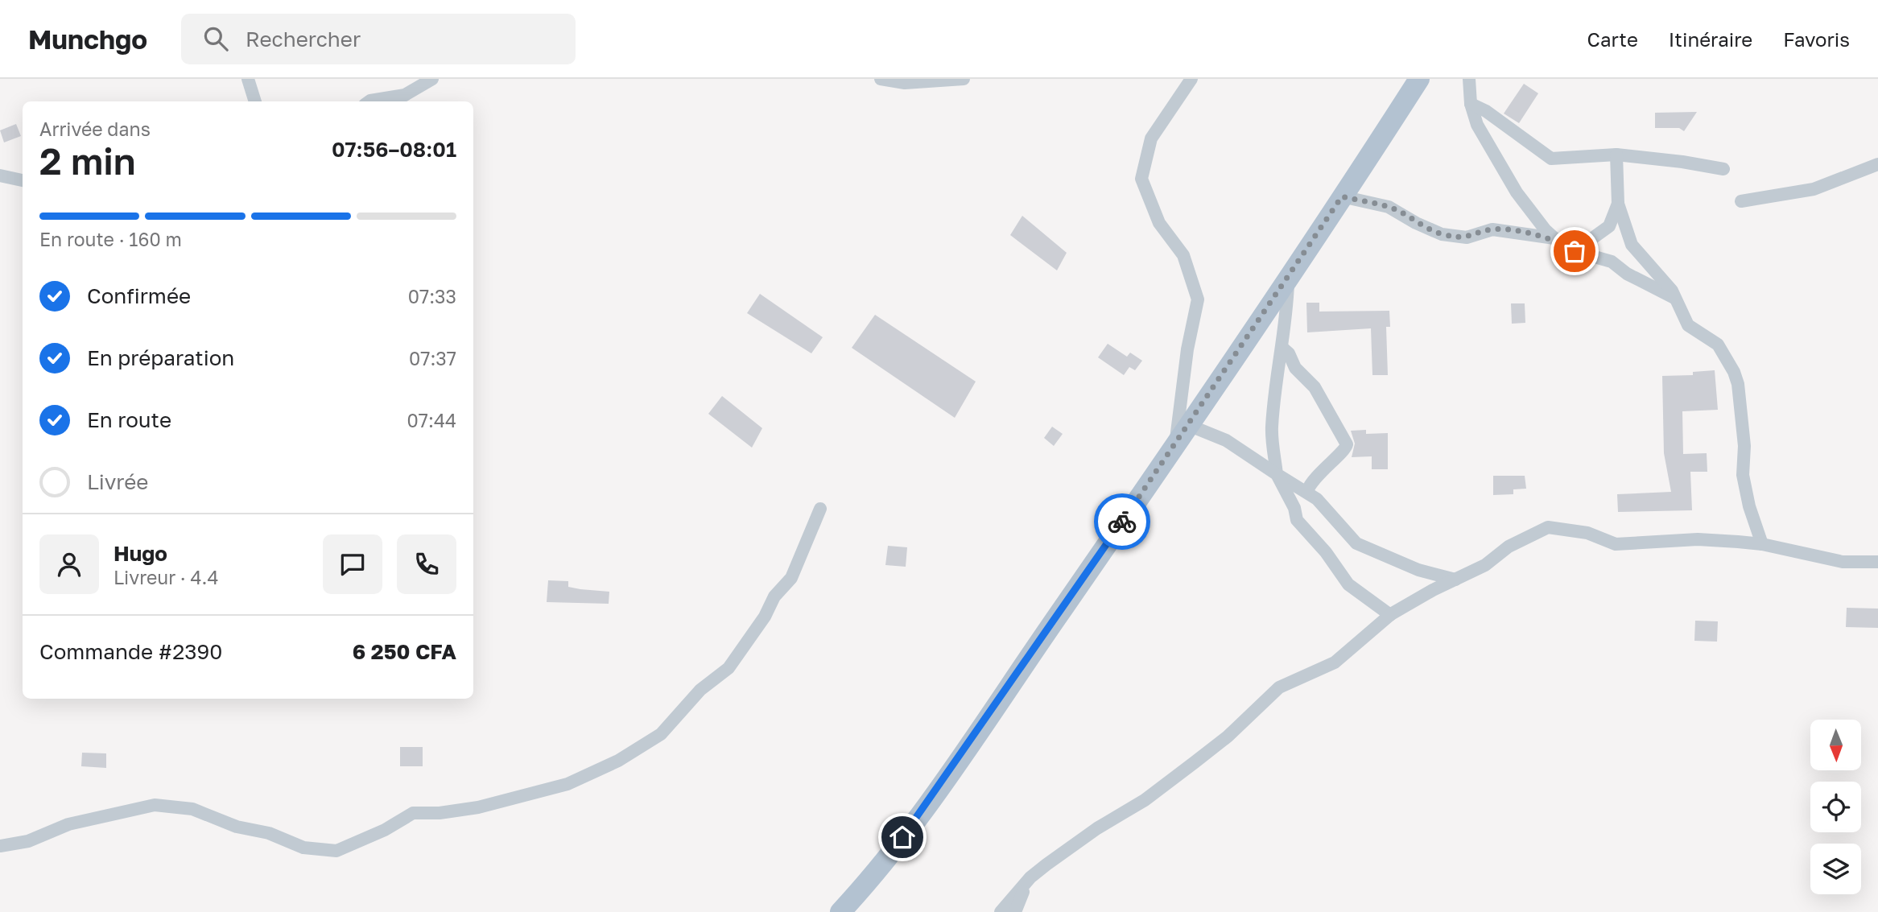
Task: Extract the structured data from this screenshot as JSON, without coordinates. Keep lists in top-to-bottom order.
{
  "north": "bottom",
  "page": {
    "header": "Munchgo",
    "search": "Rechercher",
    "nav": ["Carte", "Itinéraire", "Favoris"],
    "heading": ["2 min", "Arrivée dans", "07:56–08:01"],
    "panel": [
      "Hugo",
      "Livreur · 4.4",
      "Commande #2390",
      "6 250 CFA"
    ],
    "bar": "En route · 160 m",
    "list": [
      ["Confirmée", "07:33"],
      ["En préparation", "07:37"],
      ["En route", "07:44"],
      "Livrée"
    ]
  }
}
